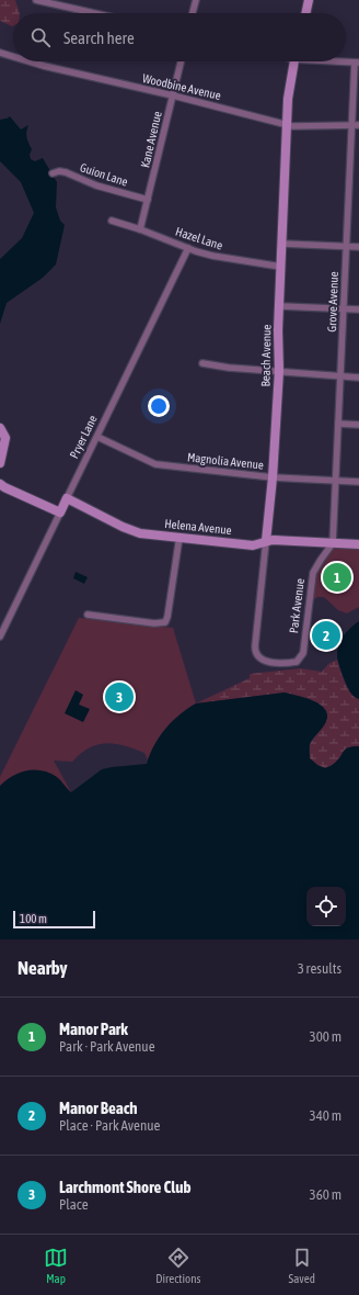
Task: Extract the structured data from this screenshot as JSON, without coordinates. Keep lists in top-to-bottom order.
{
  "streets": {
    "street": [
      "Woodbine Avenue",
      "Kane Avenue",
      "Guion Lane",
      "Hazel Lane",
      "Grove Avenue",
      "Beach Avenue",
      "Pryer Lane",
      "Magnolia Avenue",
      "Helena Avenue",
      "Park Avenue"
    ]
  },
  "crossings": [
    ["Woodbine Avenue", "Kane Avenue"],
    ["Woodbine Avenue", "Grove Avenue"],
    ["Woodbine Avenue", "Beach Avenue"],
    ["Kane Avenue", "Guion Lane"],
    ["Kane Avenue", "Hazel Lane"],
    ["Hazel Lane", "Beach Avenue"],
    ["Hazel Lane", "Pryer Lane"],
    ["Grove Avenue", "Magnolia Avenue"],
    ["Grove Avenue", "Helena Avenue"],
    ["Grove Avenue", "Park Avenue"],
    ["Beach Avenue", "Magnolia Avenue"],
    ["Beach Avenue", "Helena Avenue"],
    ["Beach Avenue", "Park Avenue"],
    ["Pryer Lane", "Magnolia Avenue"],
    ["Pryer Lane", "Helena Avenue"],
    ["Helena Avenue", "Park Avenue"]
  ],
  "scale_bar": "100 m",
  "page": {
    "search": "Search here",
    "pins": ["1", "2", "3"],
    "scale": "100 m",
    "heading": ["Nearby", "3 results"],
    "list": [
      {
        "mark": "1",
        "name": "Manor Park",
        "note": "Park · Park Avenue",
        "value": "300 m"
      },
      {
        "mark": "2",
        "name": "Manor Beach",
        "note": "Place · Park Avenue",
        "value": "340 m"
      },
      {
        "mark": "3",
        "name": "Larchmont Shore Club",
        "note": "Place",
        "value": "360 m"
      }
    ],
    "nav": ["Map", "Directions", "Saved"]
  }
}
